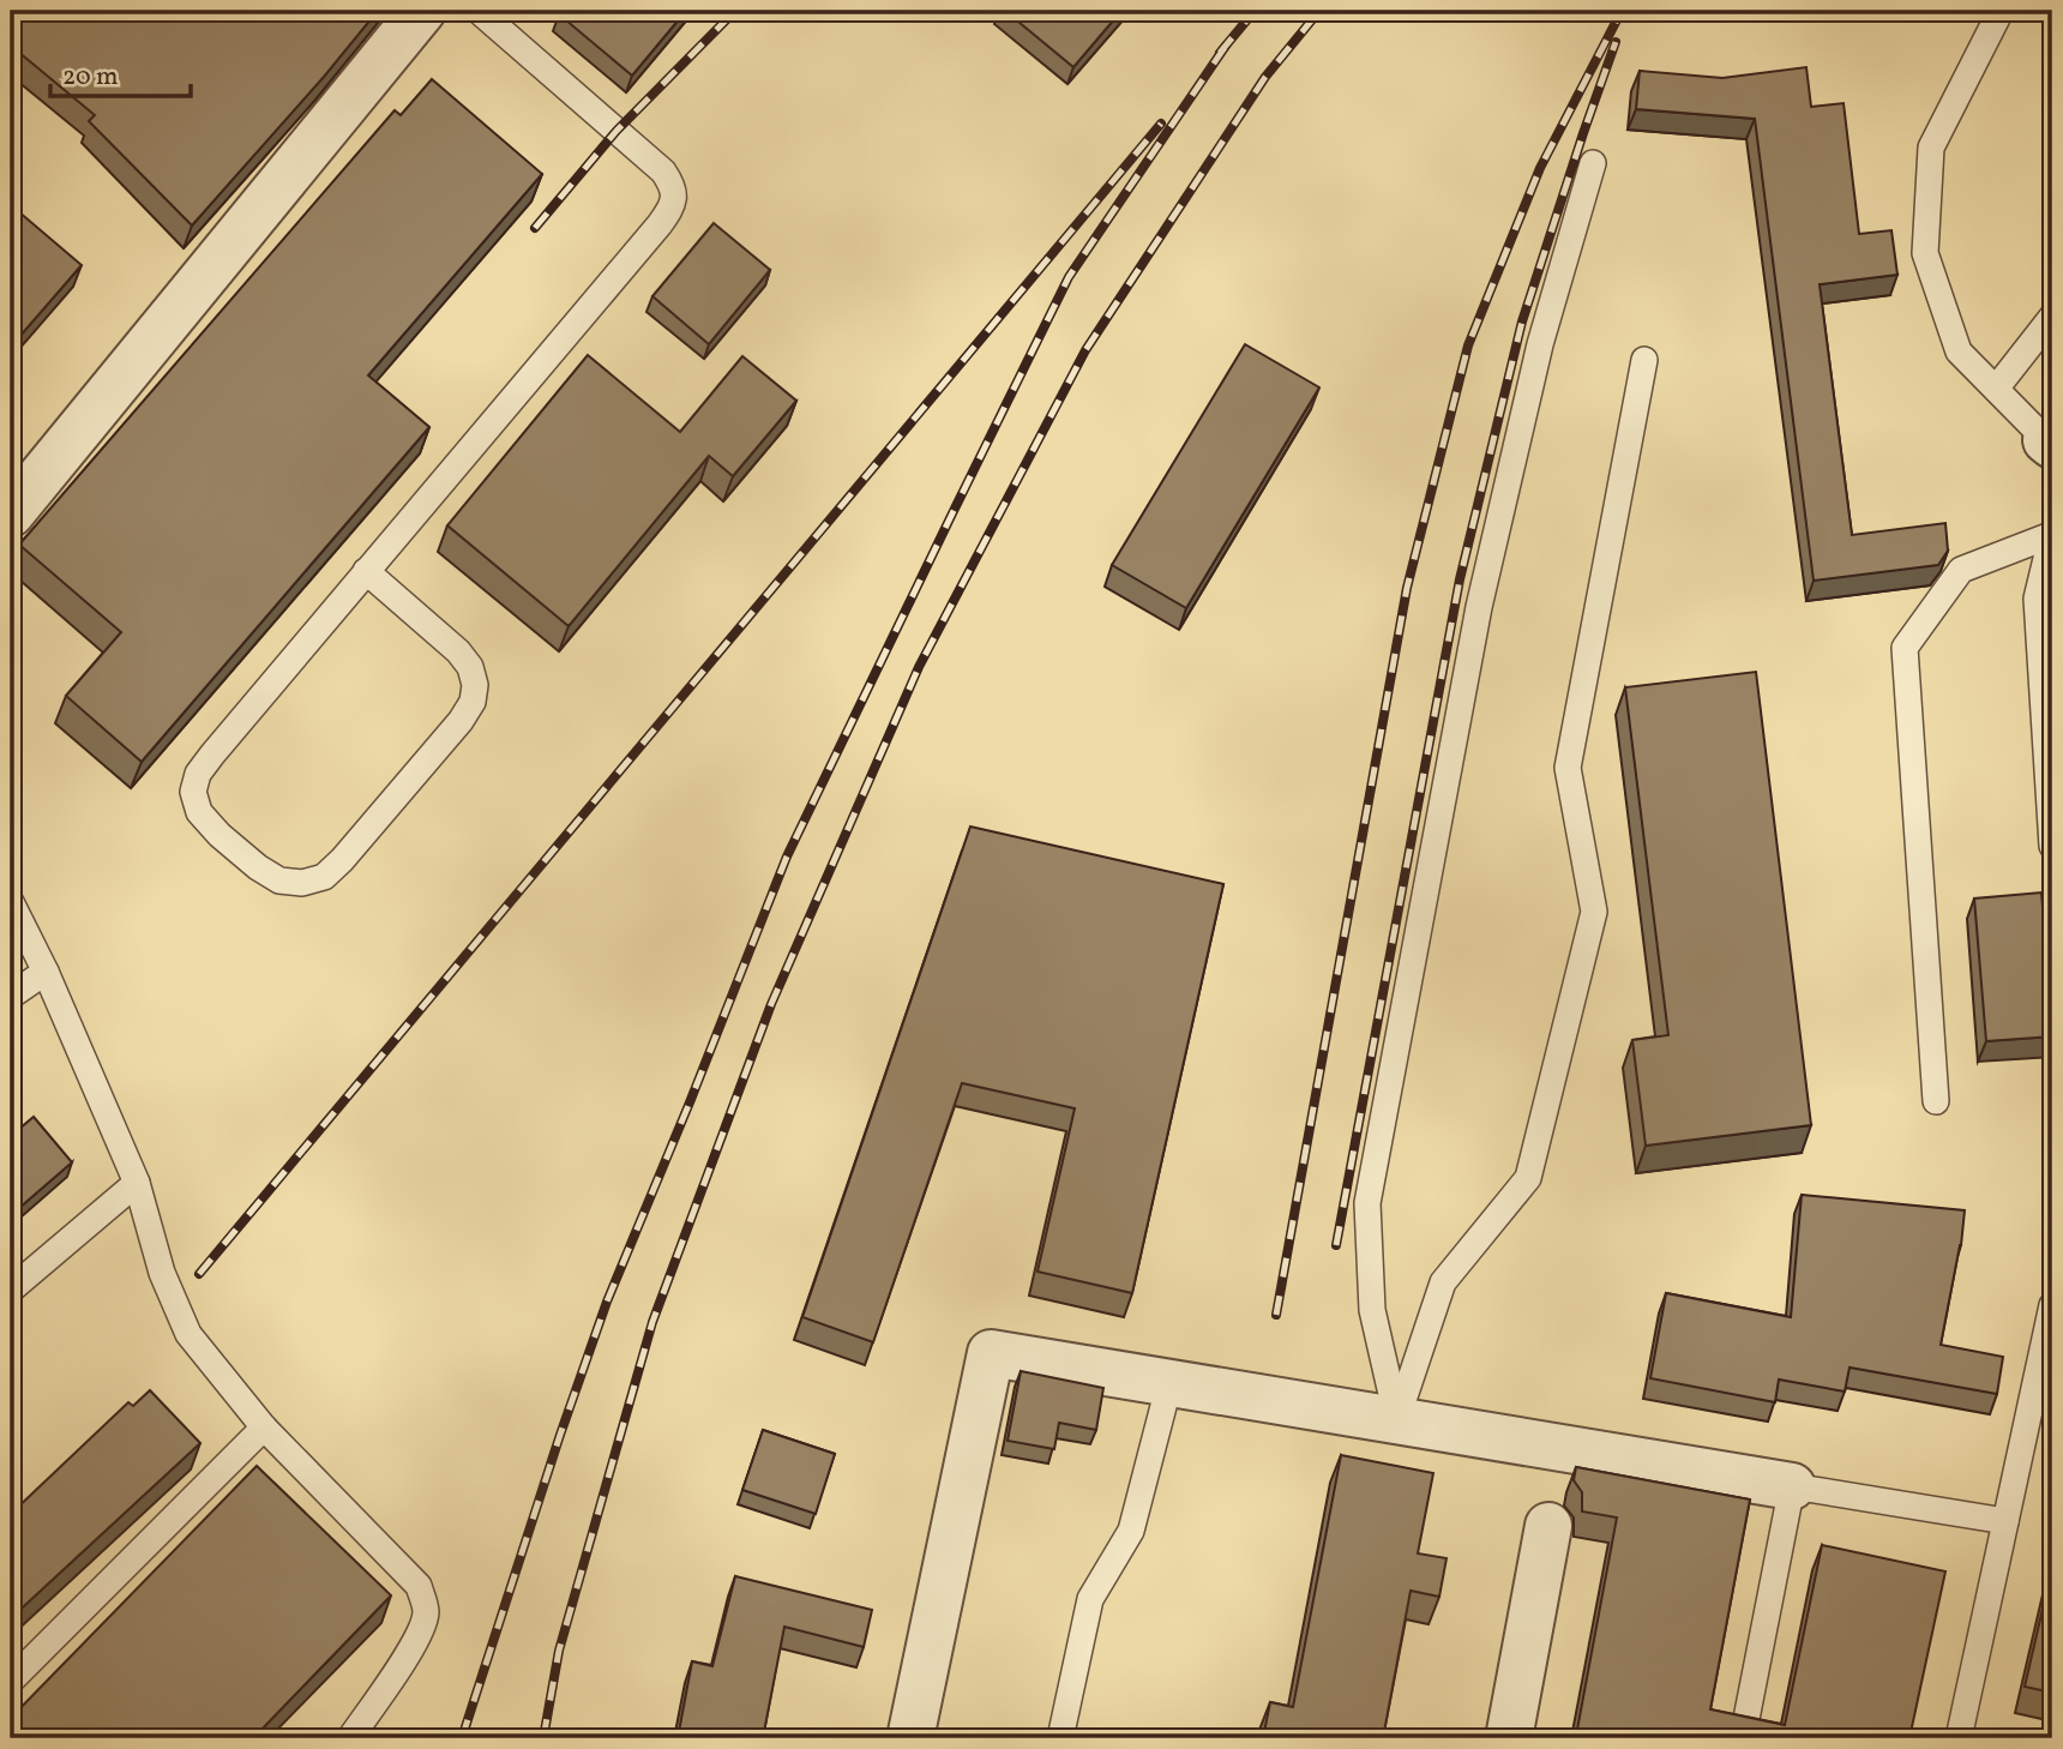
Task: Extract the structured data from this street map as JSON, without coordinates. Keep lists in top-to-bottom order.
{
  "scale_bar": "20 m"
}
